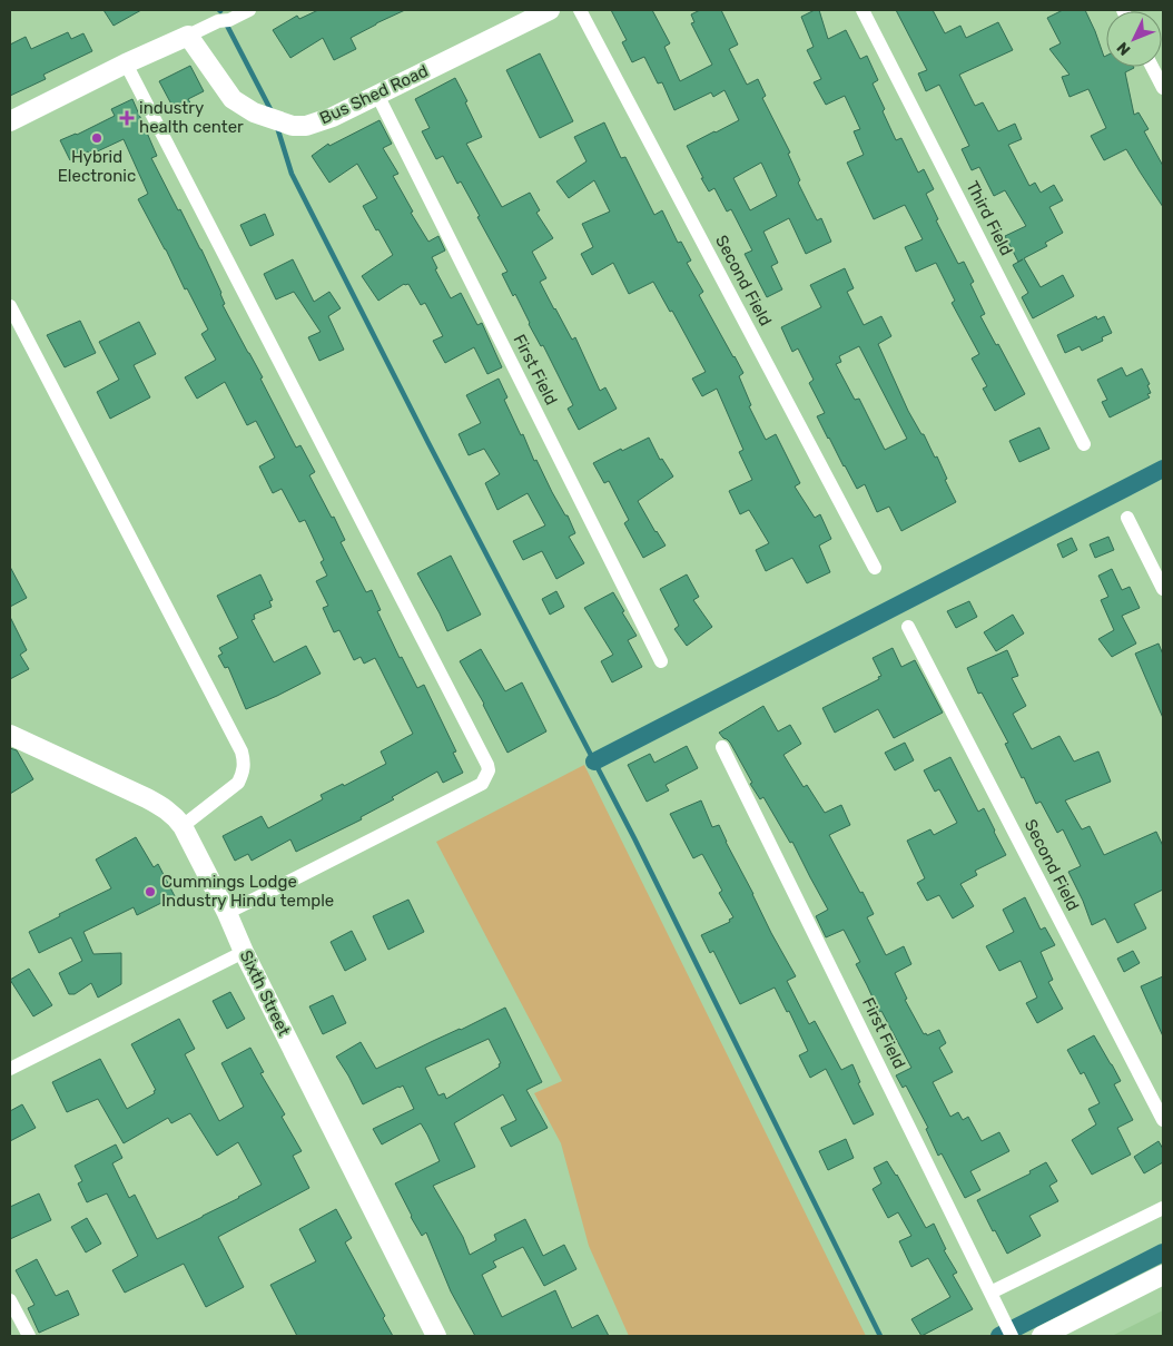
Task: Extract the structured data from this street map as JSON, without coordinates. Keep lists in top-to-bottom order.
{
  "streets": {
    "street": [
      "Bus Shed Road",
      "Third Field",
      "Second Field",
      "First Field",
      "Sixth Street"
    ]
  },
  "crossings": [
    ["Bus Shed Road", "First Field"]
  ],
  "places": {
    "health": ["industry health center"],
    "other": ["Hybrid Electronic", "Cummings Lodge Industry Hindu temple"]
  },
  "north": "bottom left"
}
